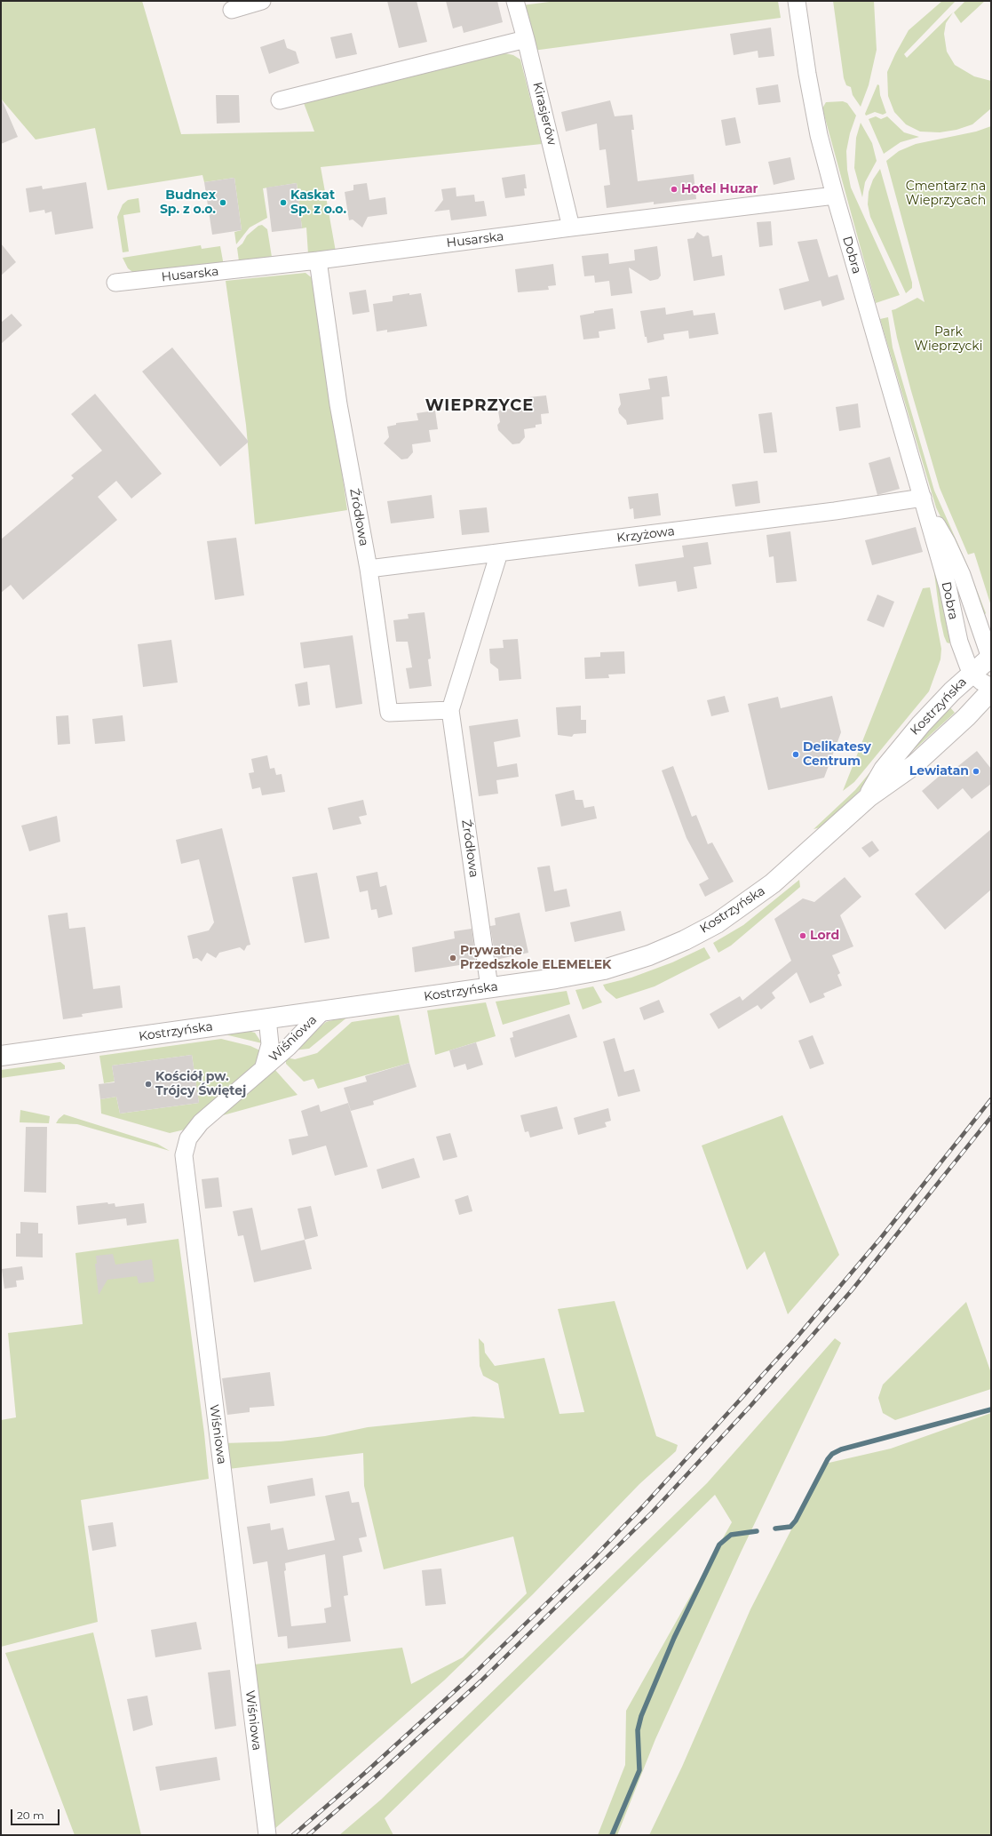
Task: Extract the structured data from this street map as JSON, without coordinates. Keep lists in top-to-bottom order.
{
  "streets": {
    "main road": ["Kostrzyńska"],
    "street": [
      "Kirasjerów",
      "Husarska",
      "Dobra",
      "Źródłowa",
      "Krzyżowa",
      "Wiśniowa"
    ]
  },
  "crossings": [
    ["Kirasjerów", "Husarska"],
    ["Husarska", "Dobra"],
    ["Husarska", "Źródłowa"],
    ["Dobra", "Krzyżowa"],
    ["Dobra", "Kostrzyńska"],
    ["Źródłowa", "Krzyżowa"],
    ["Źródłowa", "Kostrzyńska"],
    ["Kostrzyńska", "Wiśniowa"]
  ],
  "districts": ["WIEPRZYCE"],
  "parks": ["Cmentarz na Wieprzycach", "Park Wieprzycki"],
  "places": [
    "Hotel Huzar",
    "Budnex Sp. z o.o.",
    "Kaskat Sp. z o.o.",
    "Delikatesy Centrum",
    "Lewiatan",
    "Lord",
    "Prywatne Przedszkole ELEMELEK",
    "Kościół pw. Trójcy Świętej"
  ],
  "scale_bar": "20 m"
}
